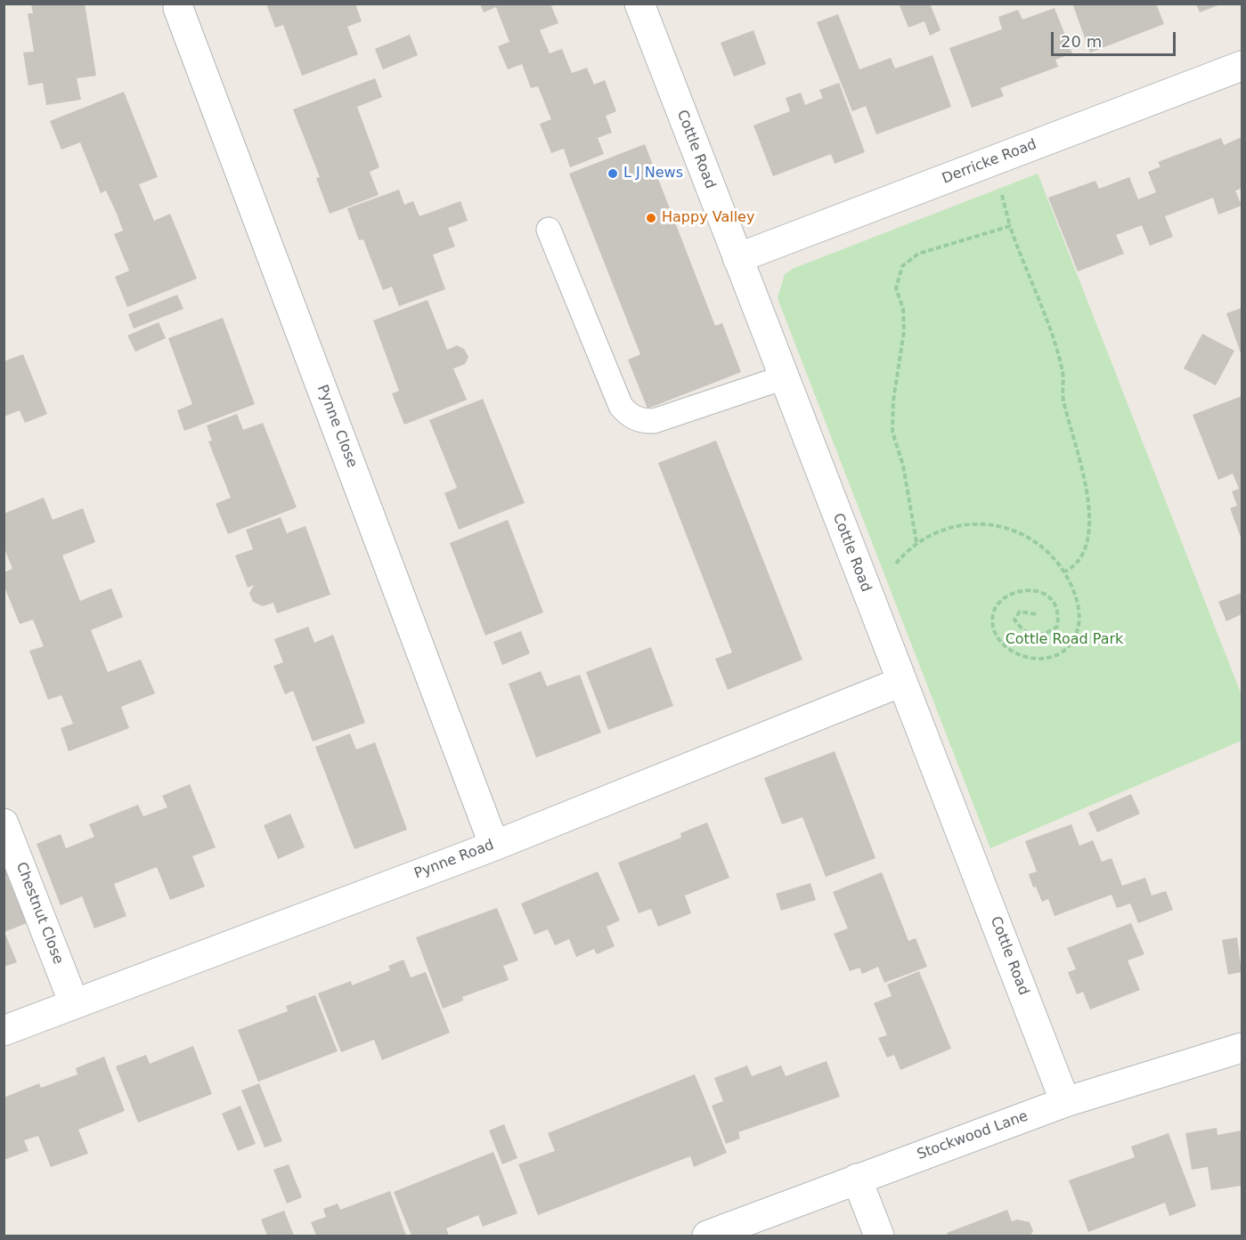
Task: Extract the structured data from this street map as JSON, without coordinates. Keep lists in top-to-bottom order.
{
  "streets": {
    "street": [
      "Cottle Road",
      "Derricke Road",
      "Pynne Close",
      "Pynne Road",
      "Chestnut Close",
      "Stockwood Lane"
    ]
  },
  "crossings": [
    ["Cottle Road", "Derricke Road"],
    ["Cottle Road", "Pynne Road"],
    ["Cottle Road", "Stockwood Lane"],
    ["Pynne Close", "Pynne Road"],
    ["Pynne Road", "Chestnut Close"]
  ],
  "parks": ["Cottle Road Park"],
  "places": ["L J News", "Happy Valley"],
  "scale_bar": "20 m"
}
